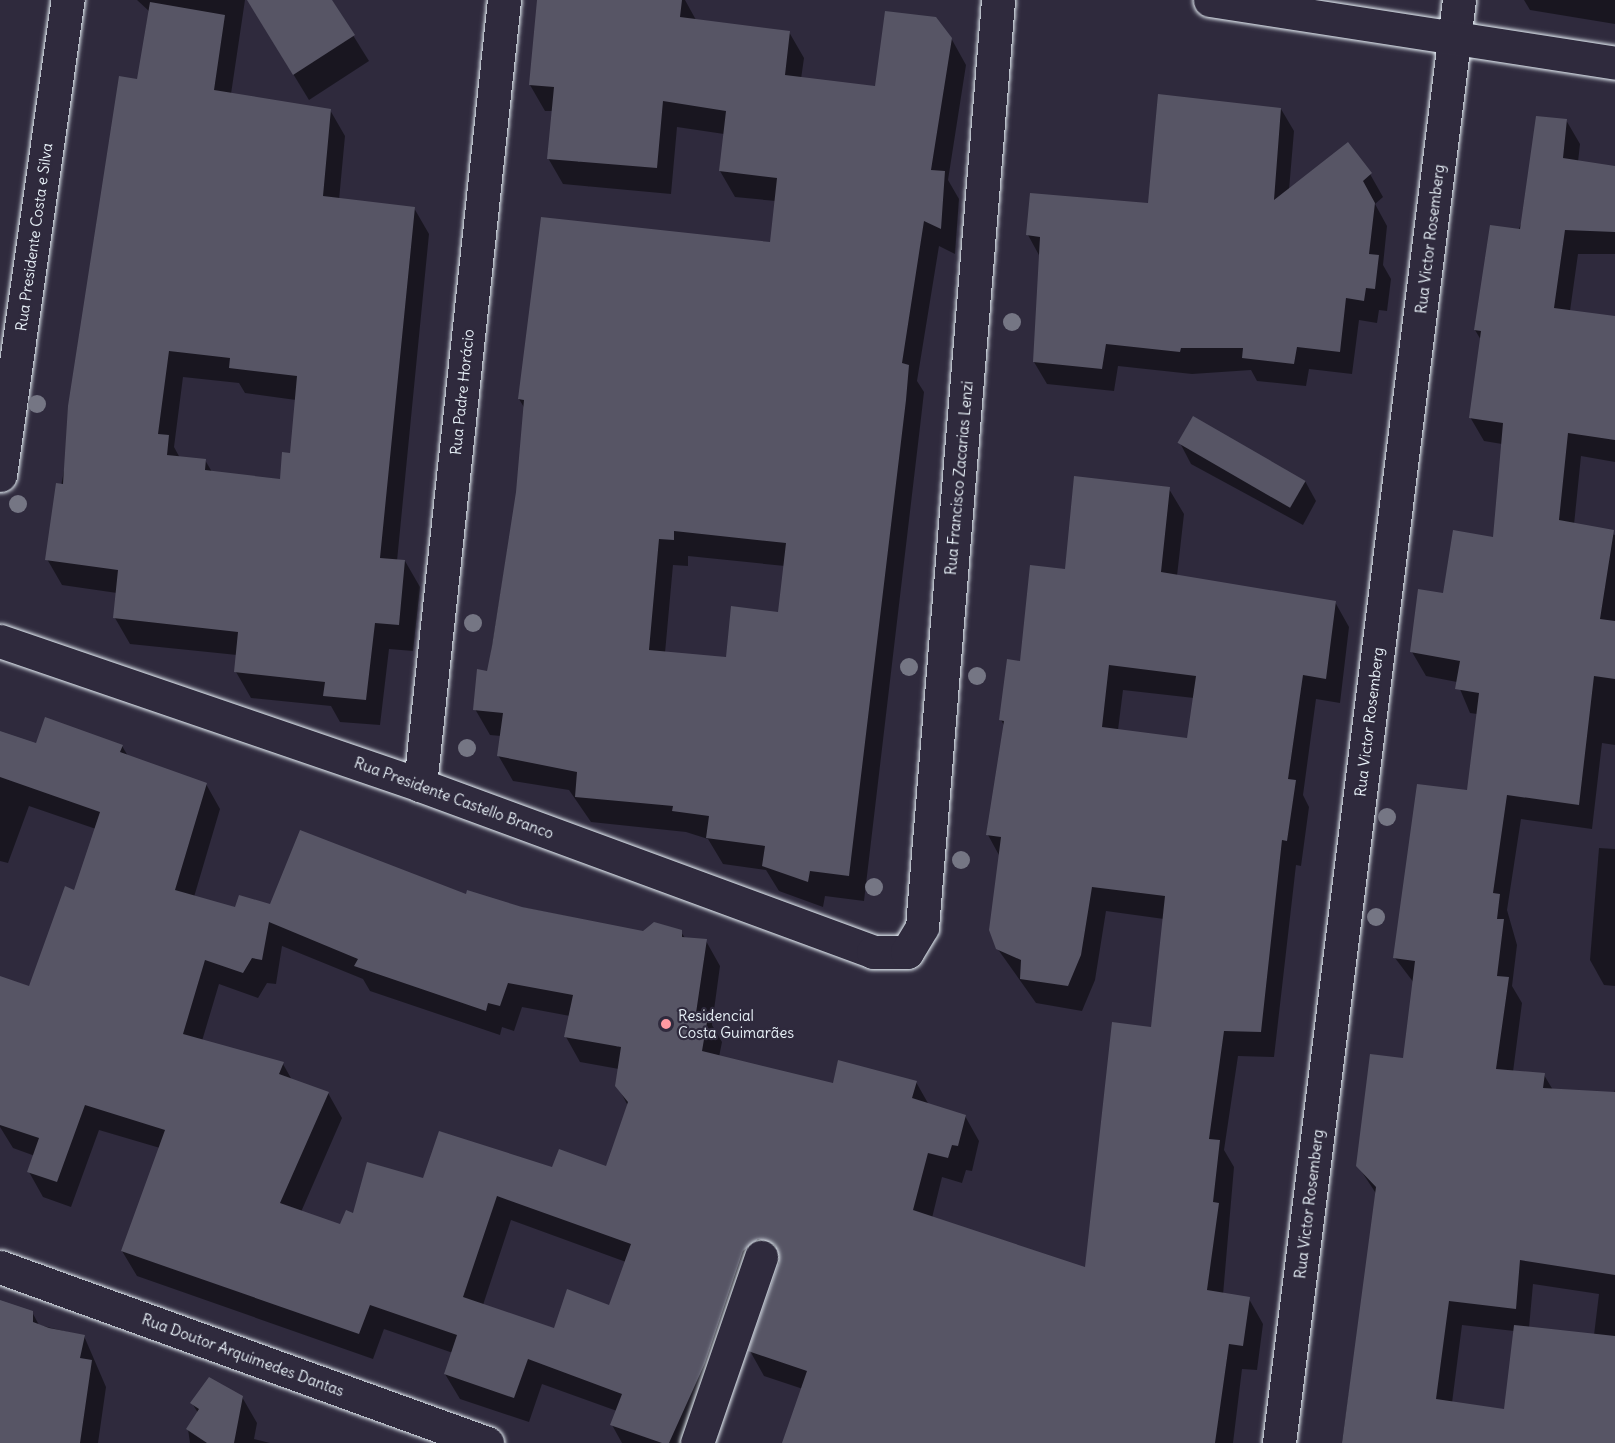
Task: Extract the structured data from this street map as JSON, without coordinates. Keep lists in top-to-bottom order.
{
  "streets": {
    "street": [
      "Rua Presidente Costa e Silva",
      "Rua Victor Rosemberg",
      "Rua Padre Horácio",
      "Rua Francisco Zacarias Lenzi",
      "Rua Presidente Castello Branco",
      "Rua Doutor Arquimedes Dantas"
    ]
  },
  "crossings": [
    ["Rua Padre Horácio", "Rua Presidente Castello Branco"],
    ["Rua Francisco Zacarias Lenzi", "Rua Presidente Castello Branco"]
  ],
  "places": ["Residencial Costa Guimarães"]
}
